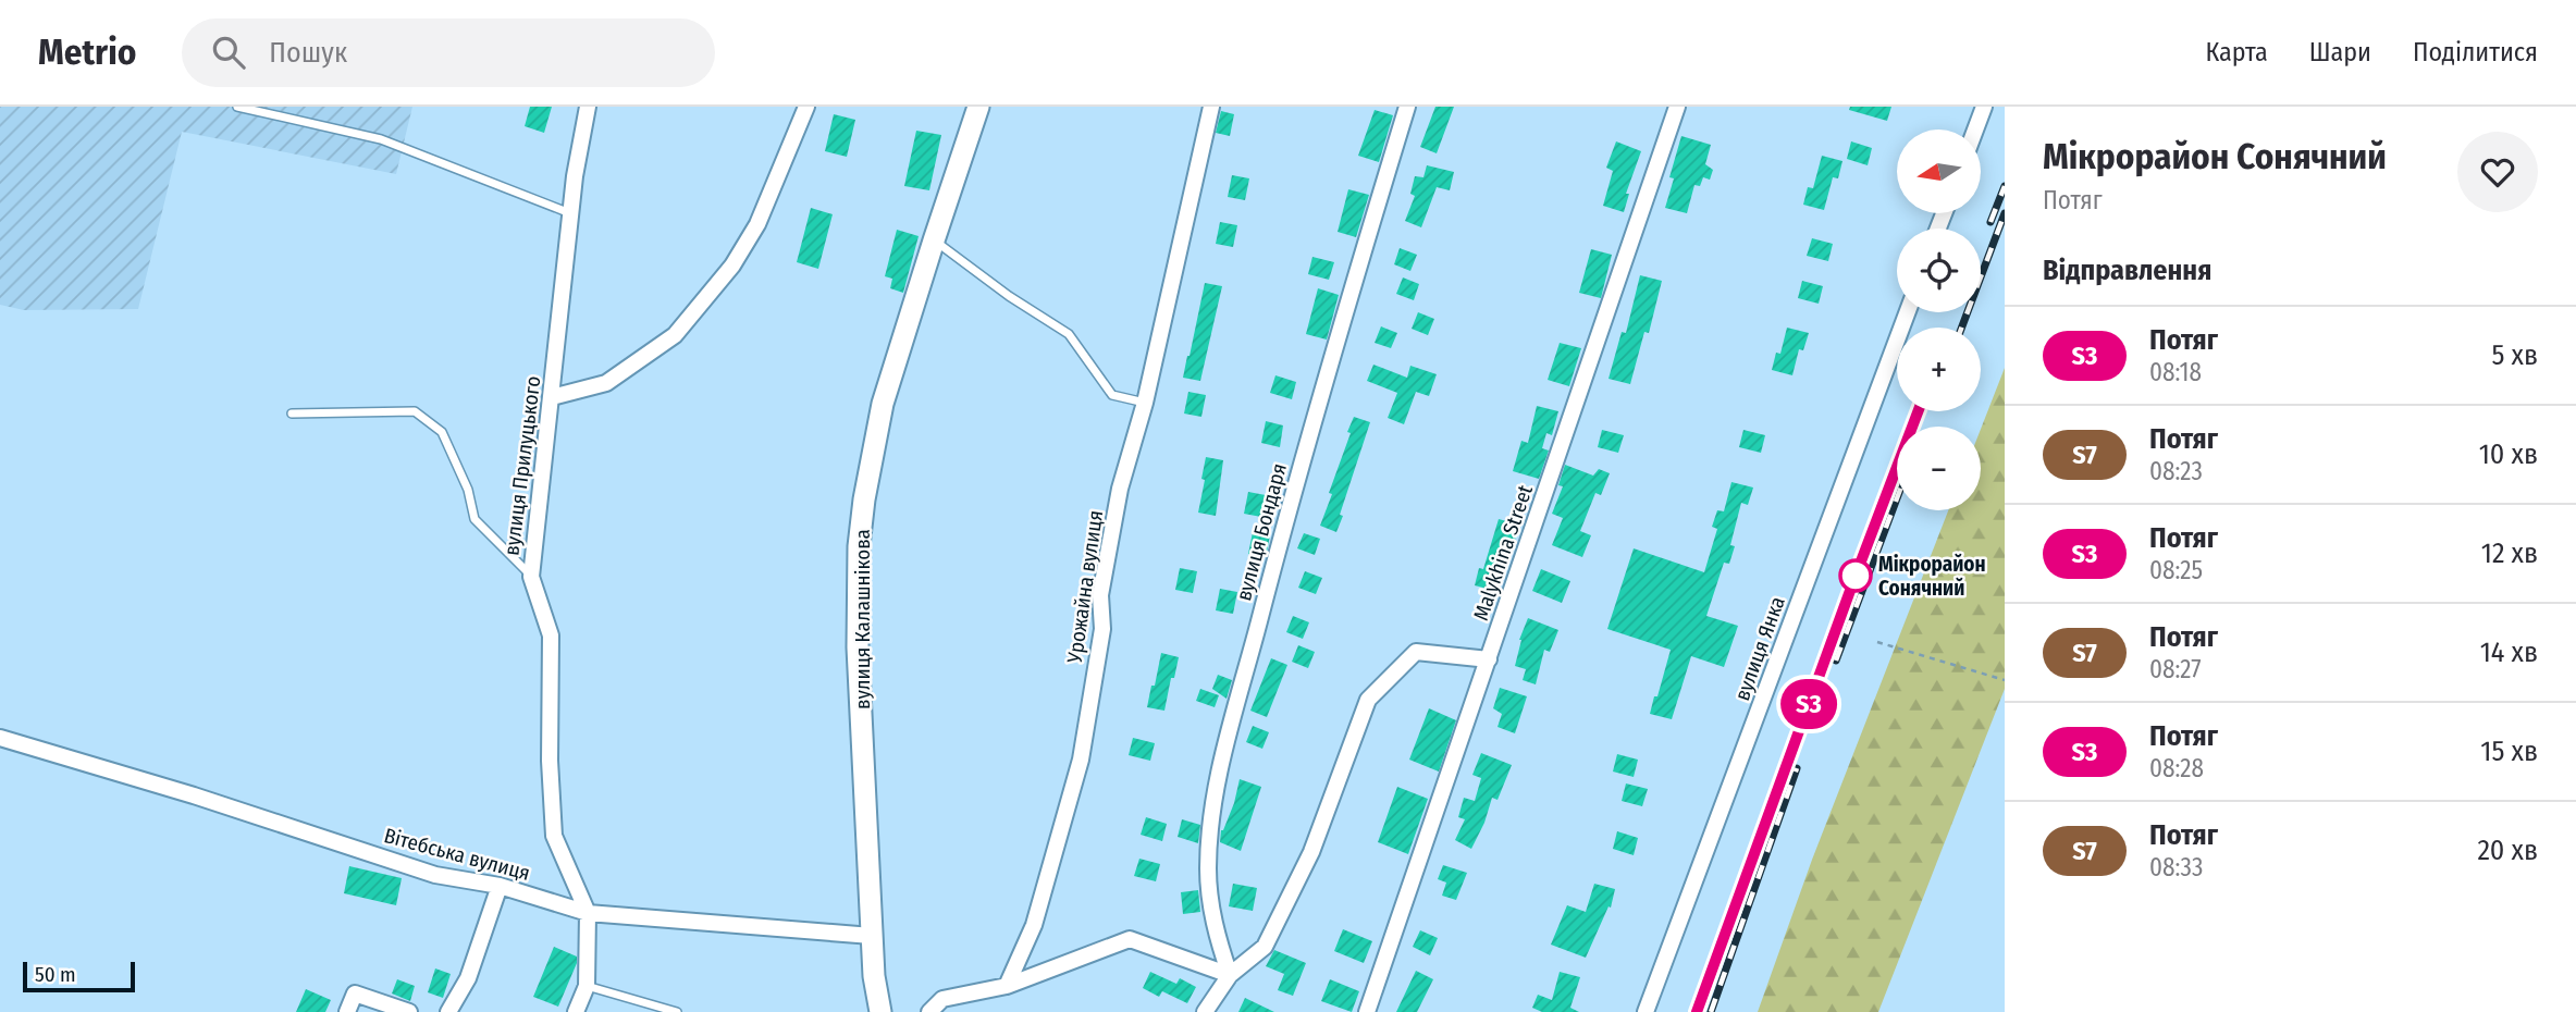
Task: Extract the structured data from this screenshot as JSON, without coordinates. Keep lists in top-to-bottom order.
{
  "streets": {
    "street": [
      "вулиця Прилуцького",
      "вулиця Бондаря",
      "Malykhina Street",
      "Урожайна вулиця",
      "вулиця Калашнікова",
      "вулиця Янка",
      "Вітебська вулиця"
    ]
  },
  "crossings": [
    ["вулиця Прилуцького", "Вітебська вулиця"],
    ["вулиця Калашнікова", "Вітебська вулиця"]
  ],
  "places": ["Мікрорайон Сонячний"],
  "scale_bar": "50 m",
  "north": "left",
  "page": {
    "header": "Metrio",
    "search": "Пошук",
    "nav": ["Карта", "Шари", "Поділитися"],
    "on_map": "S3",
    "heading": [
      ["Мікрорайон Сонячний", "Потяг"],
      "Відправлення"
    ],
    "map_buttons": ["+", "−"],
    "list": [
      {
        "mark": "S3",
        "name": "Потяг",
        "note": "08:18",
        "value": "5 хв"
      },
      {
        "mark": "S7",
        "name": "Потяг",
        "note": "08:23",
        "value": "10 хв"
      },
      {
        "mark": "S3",
        "name": "Потяг",
        "note": "08:25",
        "value": "12 хв"
      },
      {
        "mark": "S7",
        "name": "Потяг",
        "note": "08:27",
        "value": "14 хв"
      },
      {
        "mark": "S3",
        "name": "Потяг",
        "note": "08:28",
        "value": "15 хв"
      },
      {
        "mark": "S7",
        "name": "Потяг",
        "note": "08:33",
        "value": "20 хв"
      }
    ],
    "scale": "50 m"
  }
}
